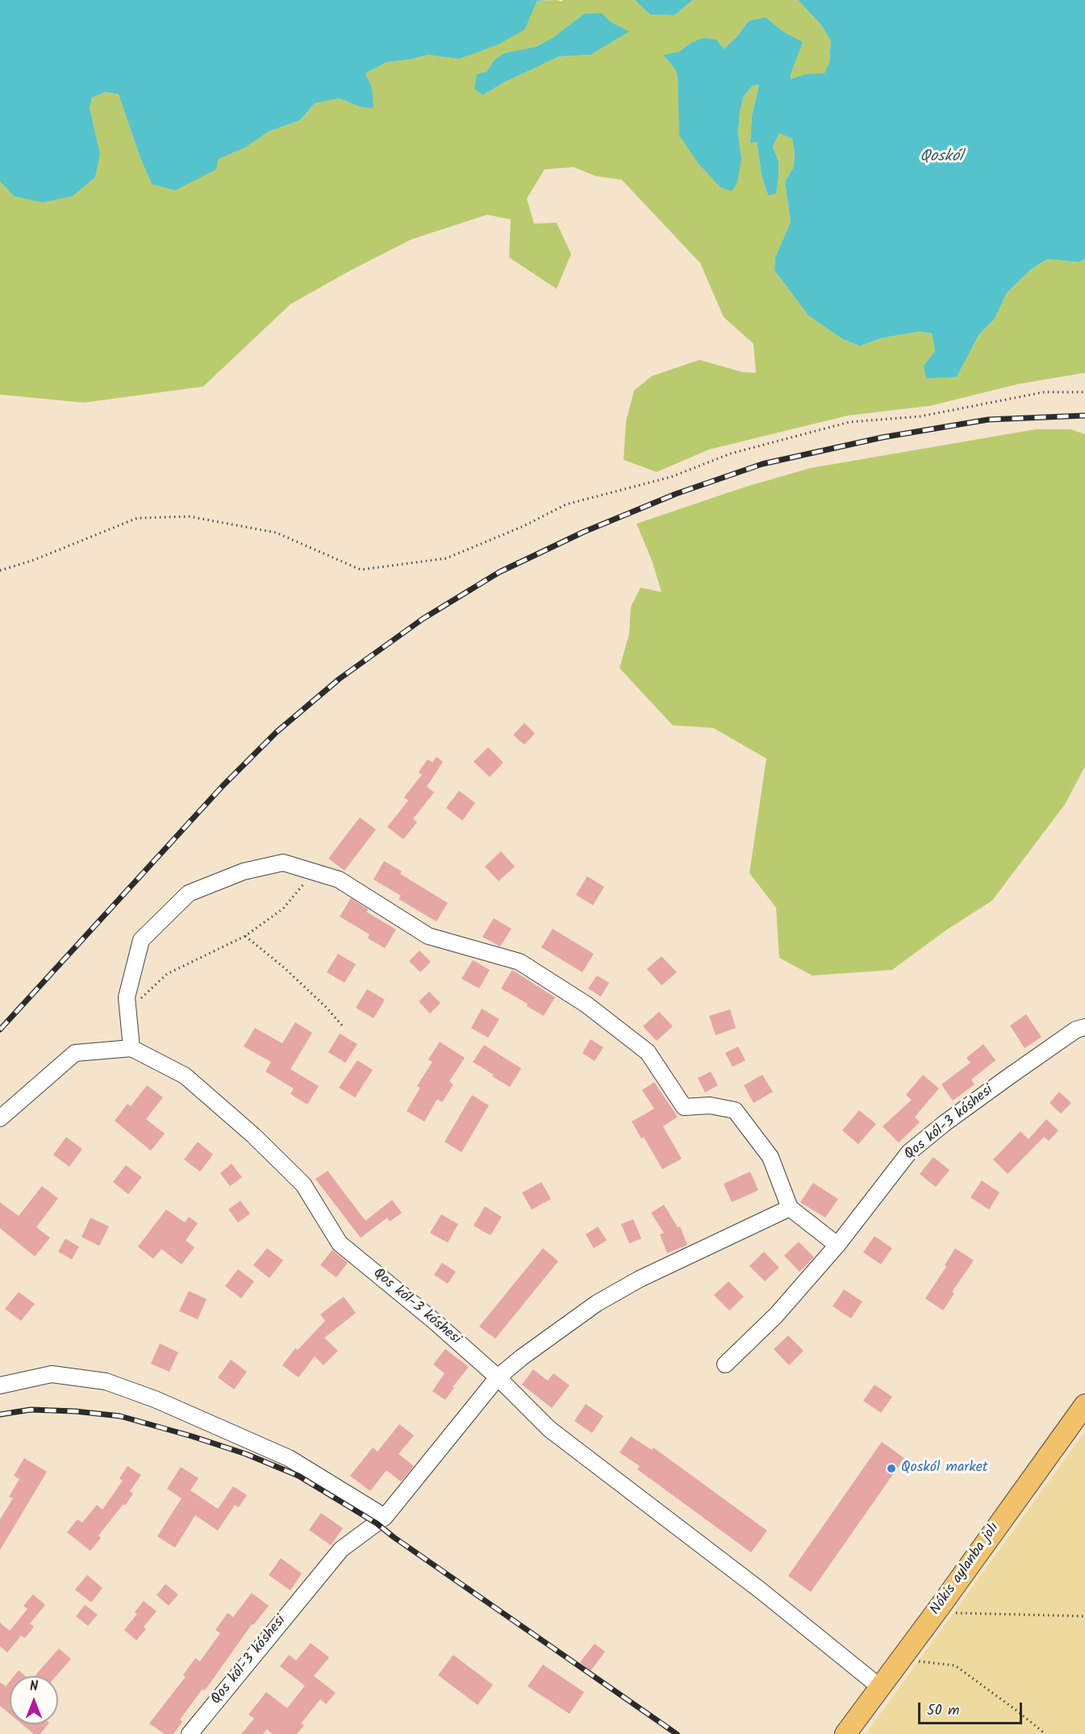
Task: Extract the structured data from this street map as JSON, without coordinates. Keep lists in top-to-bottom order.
{
  "streets": {
    "main road": ["Nókis aylanba jolı"],
    "street": ["Qos kól-3 kóshesi"]
  },
  "crossings": [
    ["Qos kól-3 kóshesi", "Nókis aylanba jolı"]
  ],
  "water": ["Qoskól"],
  "places": ["Qoskól market"],
  "scale_bar": "50 m",
  "north": "top"
}
